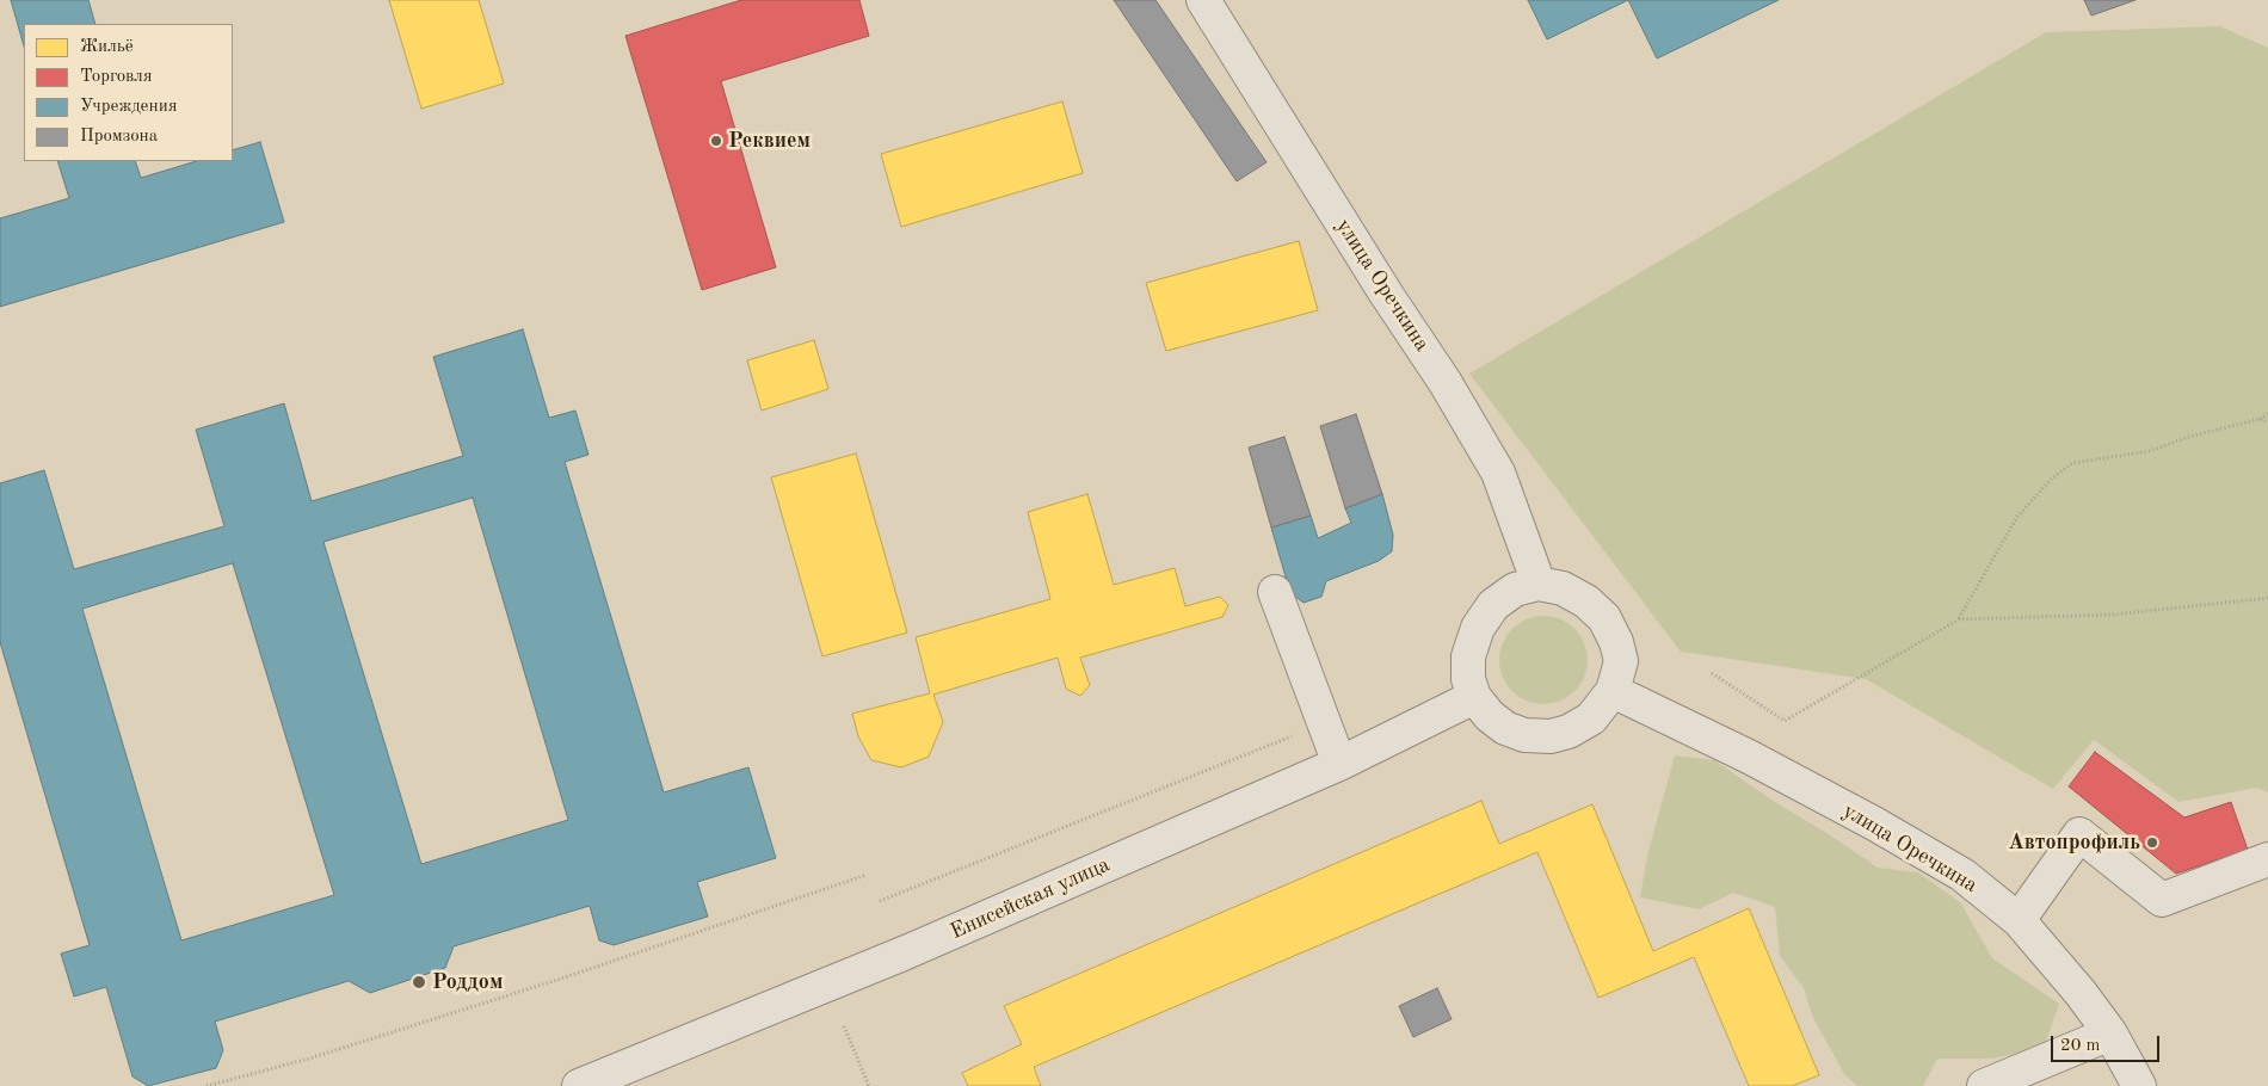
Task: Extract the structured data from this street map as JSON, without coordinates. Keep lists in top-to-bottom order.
{
  "streets": {
    "street": ["улица Оречкина", "Енисейская улица"]
  },
  "crossings": [
    ["улица Оречкина", "Енисейская улица"]
  ],
  "places": ["Реквием", "Автопрофиль", "Роддом"],
  "legend": [
    "Жильё",
    "Торговля",
    "Учреждения",
    "Промзона"
  ],
  "scale_bar": "20 m"
}
